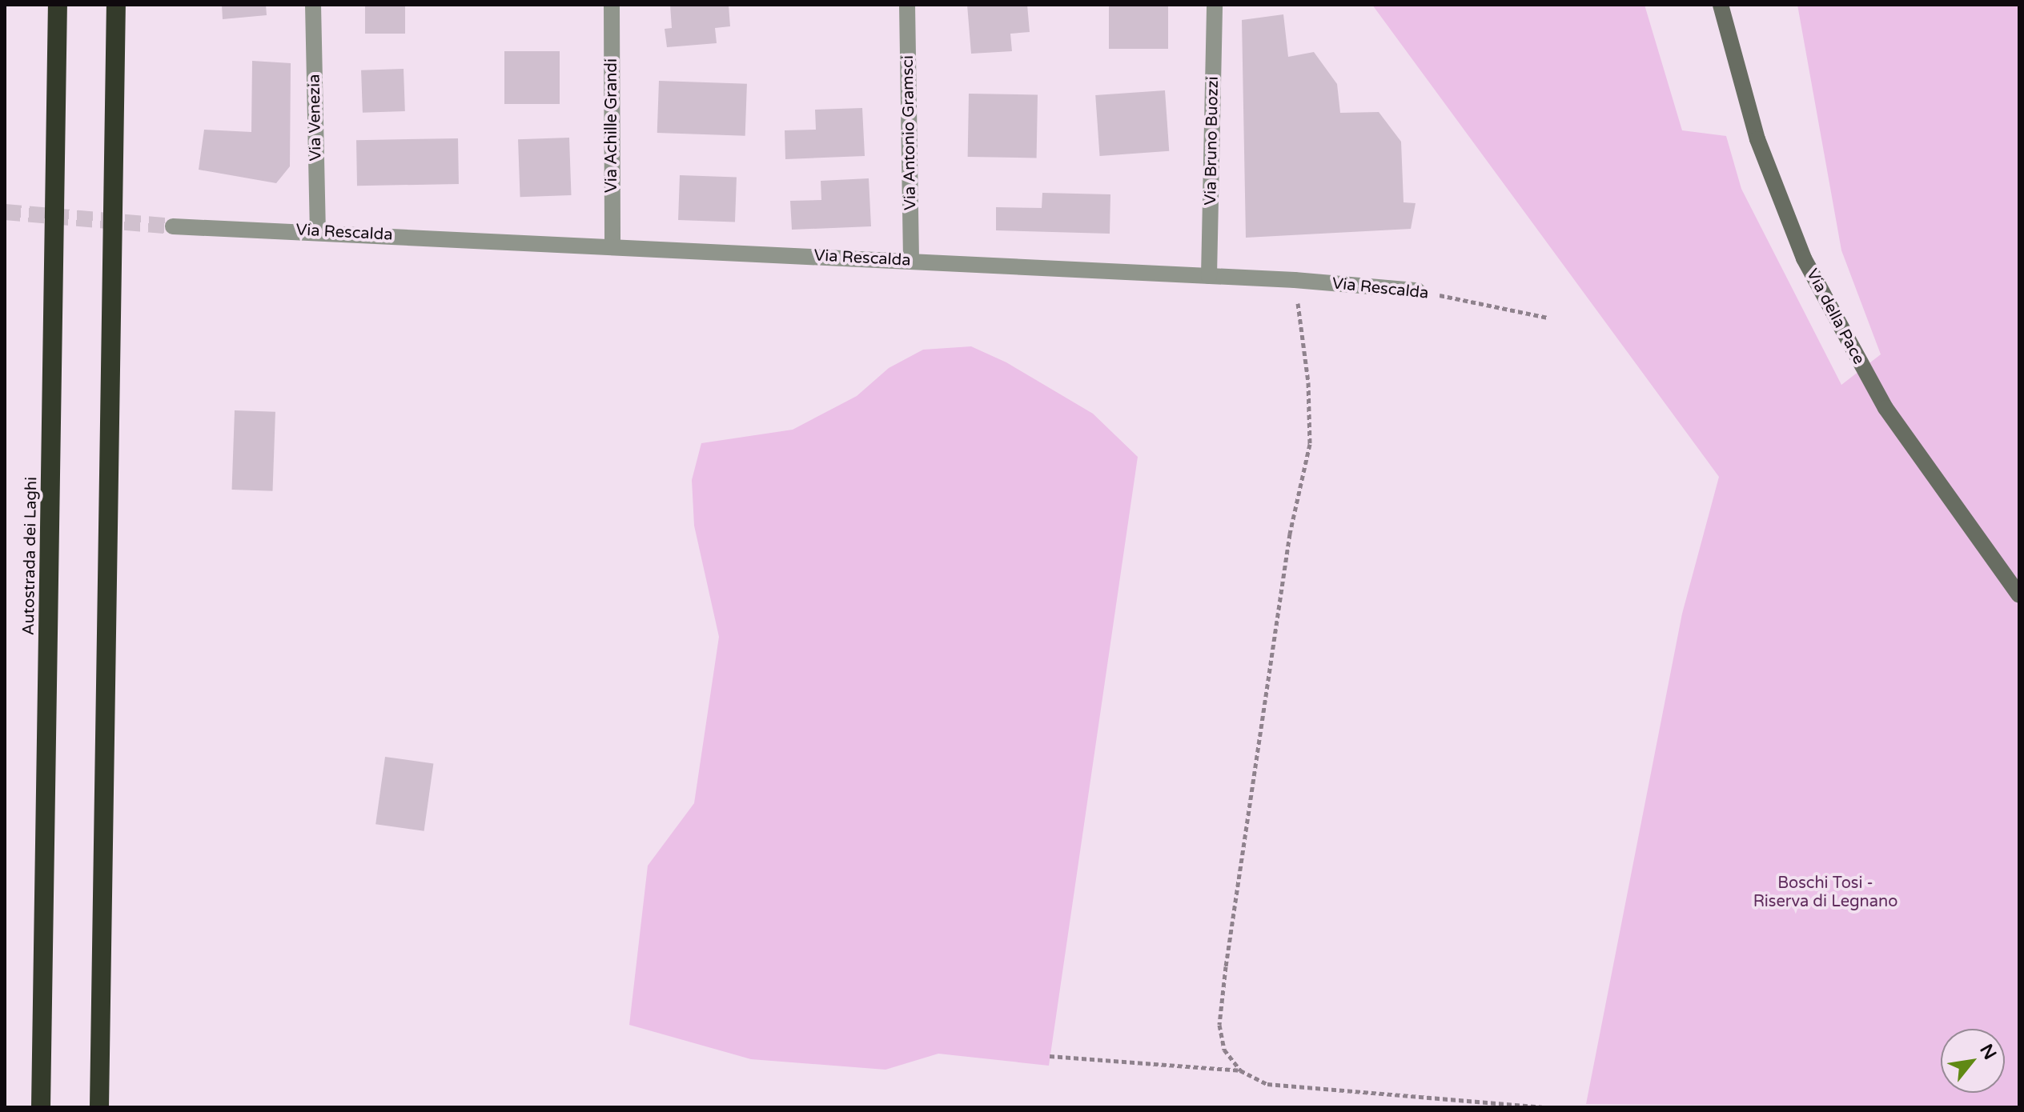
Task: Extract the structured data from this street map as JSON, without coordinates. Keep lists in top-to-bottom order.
{
  "streets": {
    "highway": ["Autostrada dei Laghi"],
    "main road": ["Via della Pace"],
    "street": [
      "Via Venezia",
      "Via Achille Grandi",
      "Via Antonio Gramsci",
      "Via Bruno Buozzi",
      "Via Rescalda"
    ]
  },
  "crossings": [
    ["Via Venezia", "Via Rescalda"],
    ["Via Achille Grandi", "Via Rescalda"],
    ["Via Antonio Gramsci", "Via Rescalda"],
    ["Via Bruno Buozzi", "Via Rescalda"]
  ],
  "parks": ["Boschi Tosi - Riserva di Legnano"],
  "north": "top right"
}
